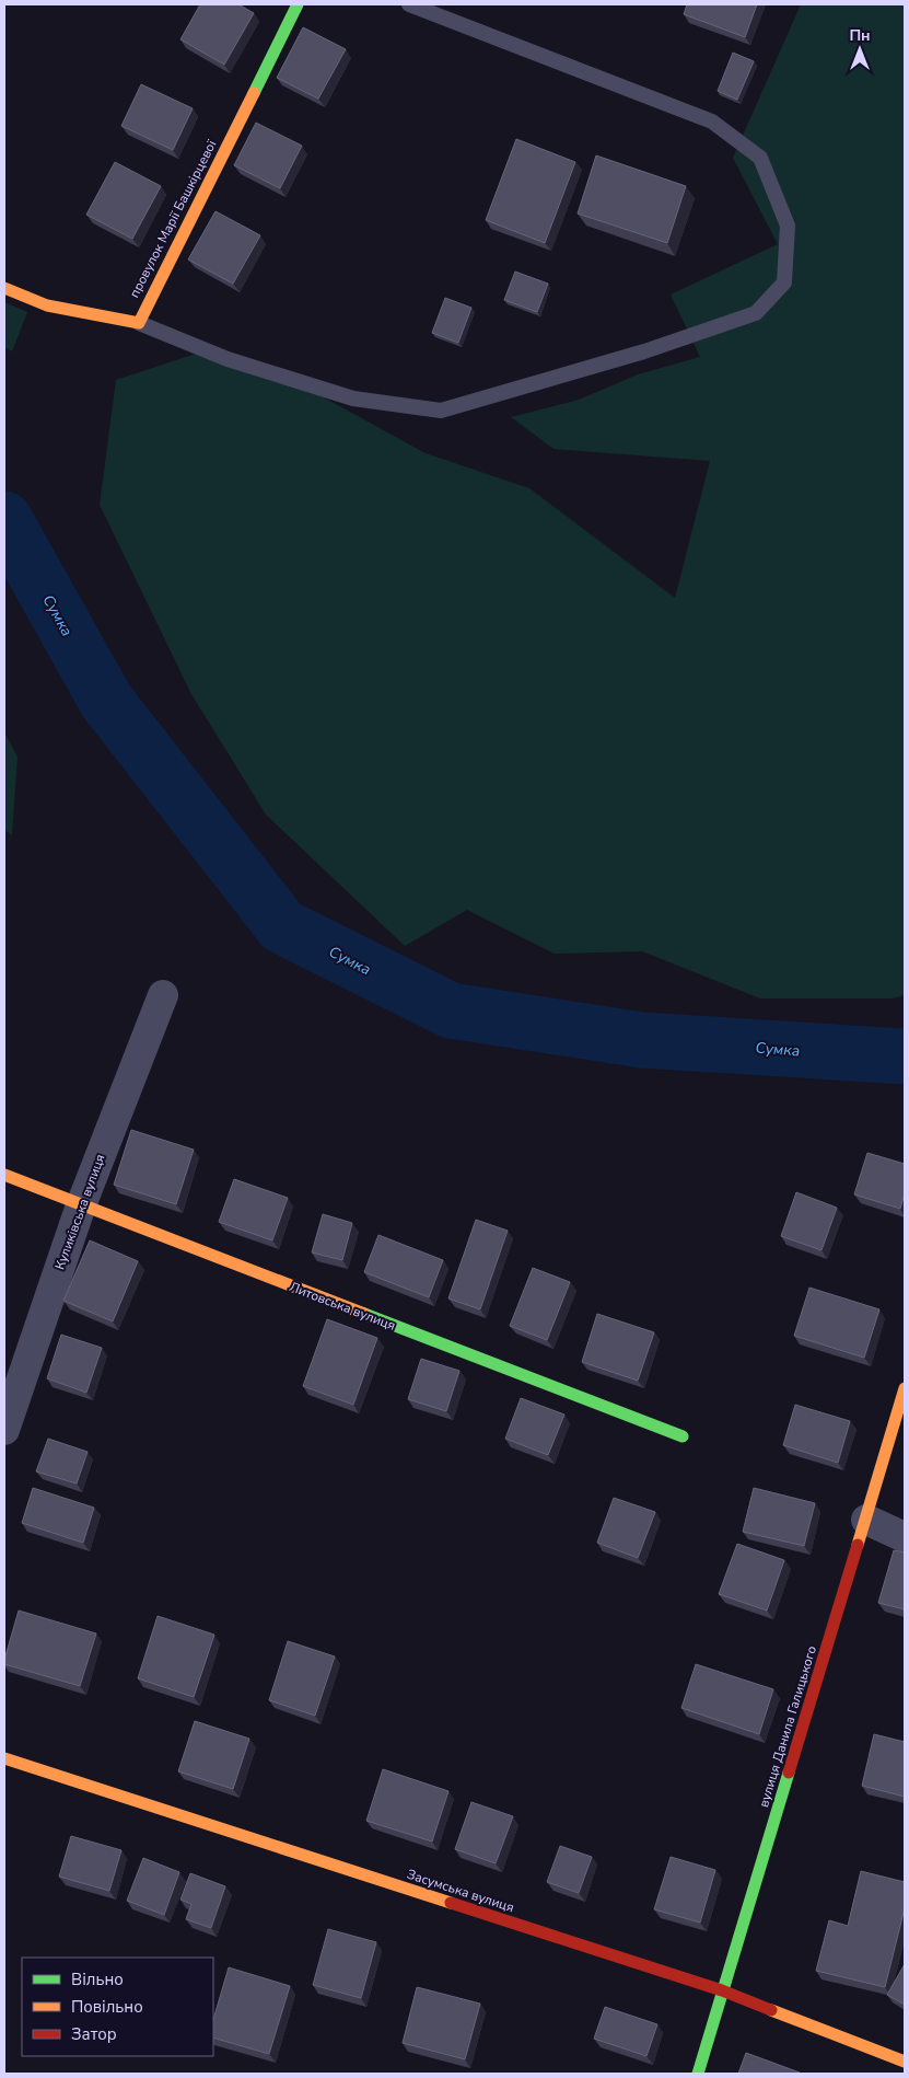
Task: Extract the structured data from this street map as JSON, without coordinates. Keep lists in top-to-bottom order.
{
  "streets": {
    "street": [
      "провулок Марії Башкірцевої",
      "Куликівська вулиця",
      "Литовська вулиця",
      "вулиця Данила Галицького",
      "Засумська вулиця"
    ]
  },
  "crossings": [
    ["Куликівська вулиця", "Литовська вулиця"],
    ["вулиця Данила Галицького", "Засумська вулиця"]
  ],
  "water": ["Сумка"],
  "legend": ["Вільно", "Повільно", "Затор"],
  "north": "top"
}
